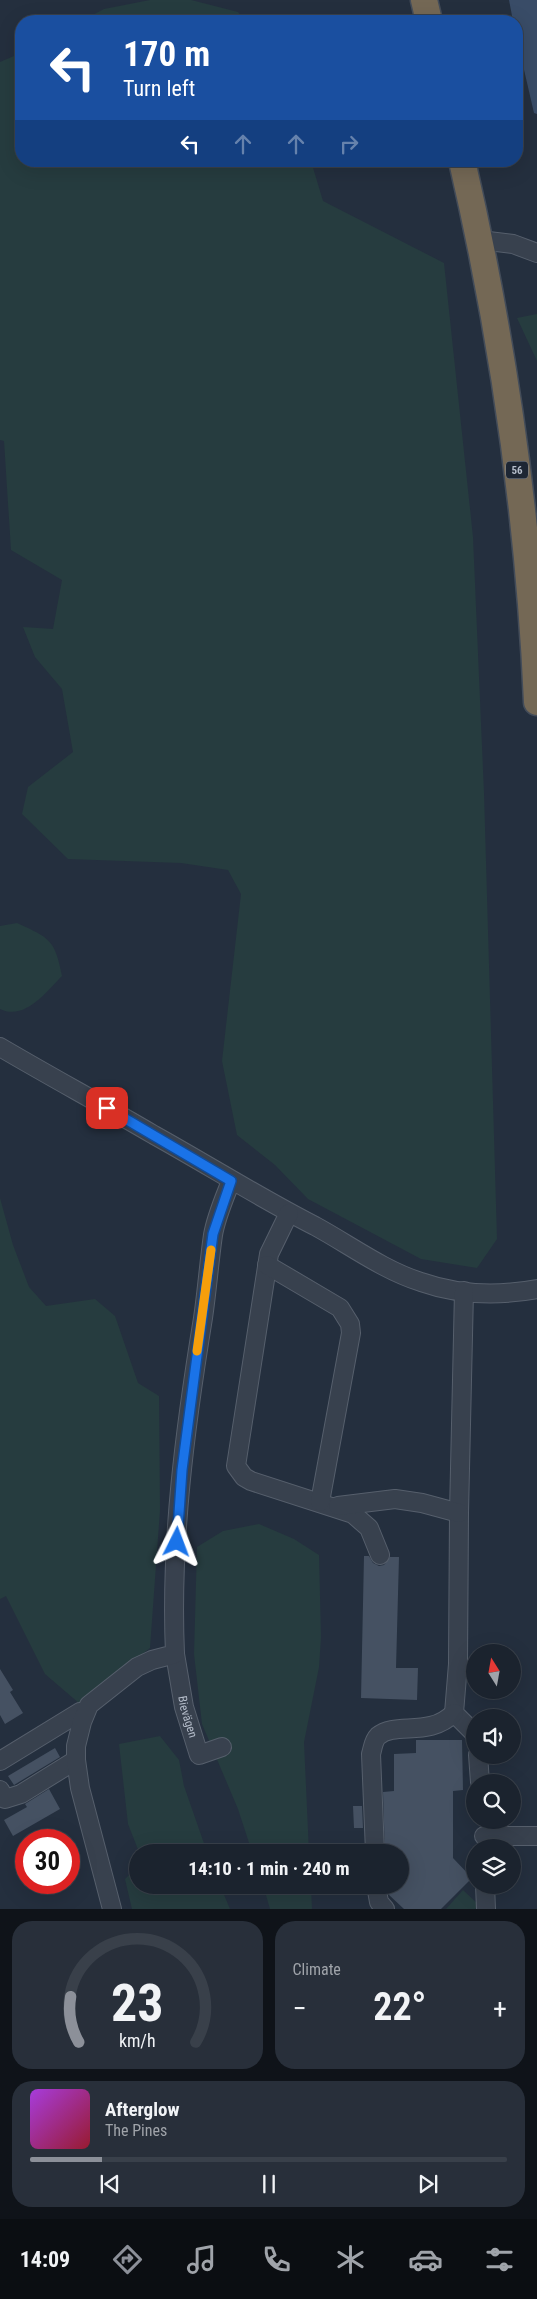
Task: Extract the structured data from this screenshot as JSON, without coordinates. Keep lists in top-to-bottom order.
{
  "streets": {
    "highway": ["56"],
    "street": ["Bievägen"]
  },
  "north": "top",
  "page": {
    "turn": ["170 m", "Turn left"],
    "limit": "30",
    "trip": "14:10 · 1 min · 240 m",
    "tile": "Climate",
    "heat": ["−", "22°", "+"],
    "song": ["Afterglow", "The Pines"],
    "tabs": "14:09",
    "gauge": ["23", "km/h"]
  }
}
